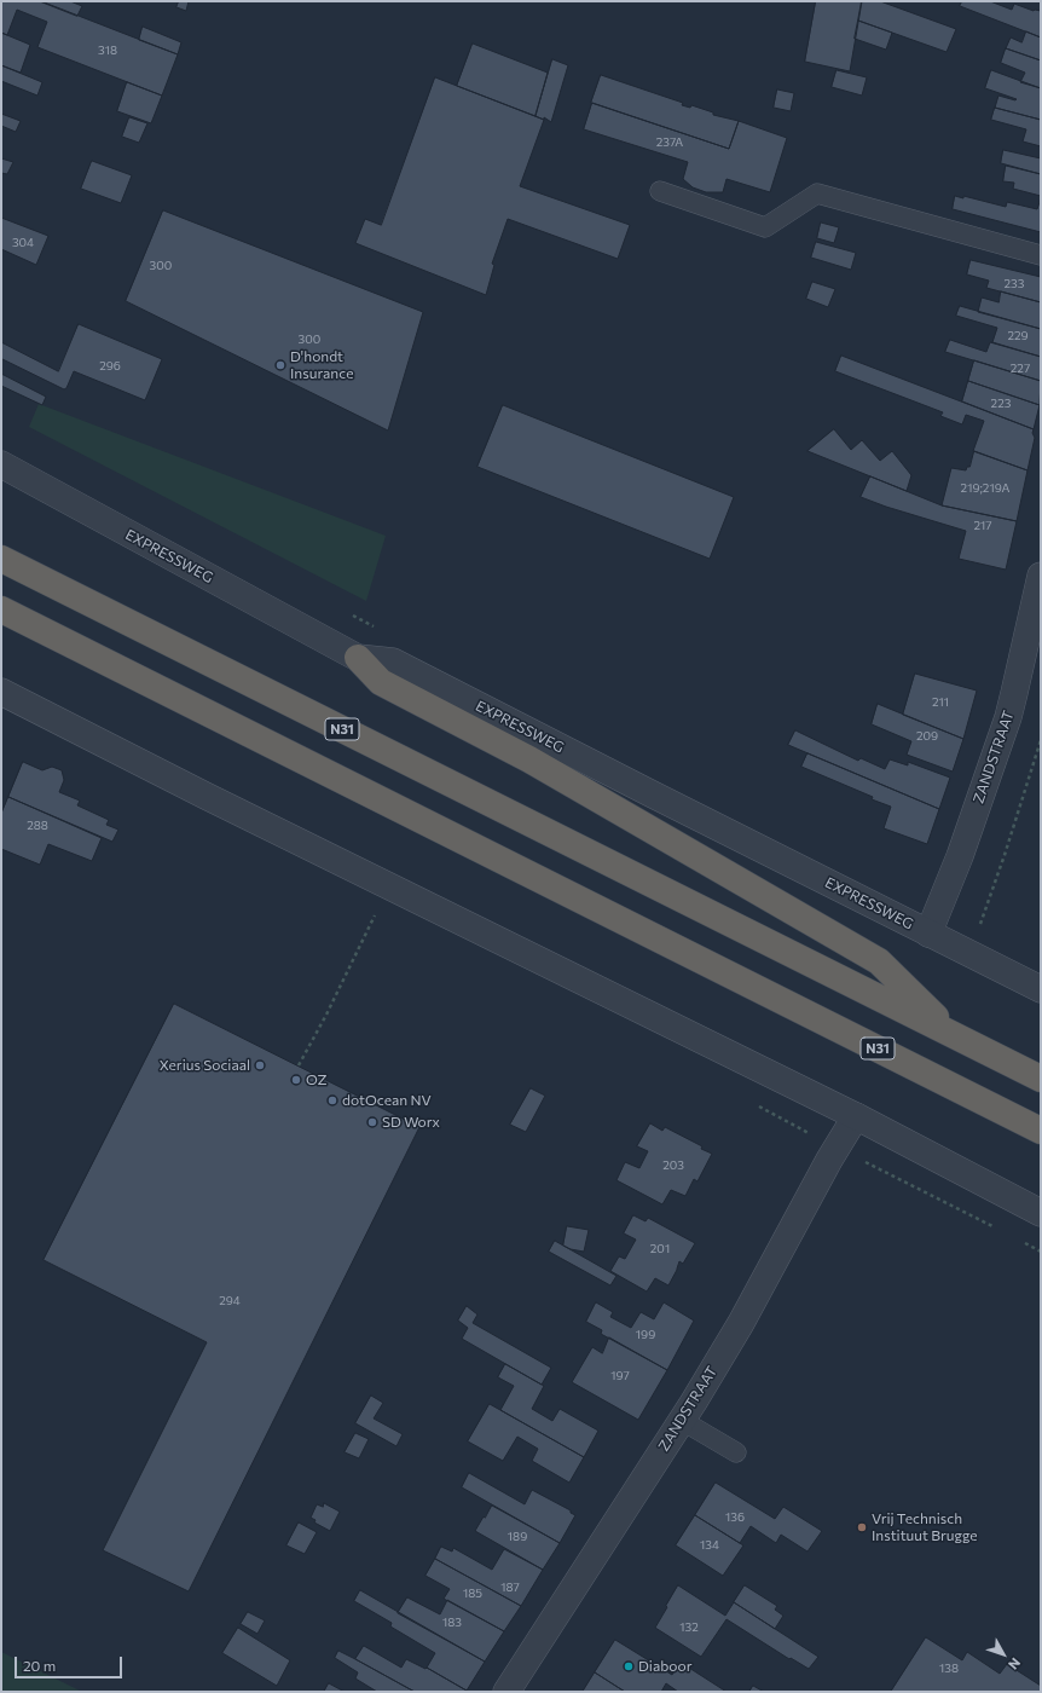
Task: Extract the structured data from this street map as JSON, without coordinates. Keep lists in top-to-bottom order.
{
  "streets": {
    "highway": ["N31"],
    "street": ["EXPRESSWEG", "ZANDSTRAAT"]
  },
  "crossings": [
    ["EXPRESSWEG", "N31"],
    ["EXPRESSWEG", "ZANDSTRAAT"]
  ],
  "places": [
    "D'hondt Insurance",
    "Xerius Sociaal",
    "OZ",
    "dotOcean NV",
    "SD Worx",
    "Vrij Technisch Instituut Brugge",
    "Diaboor"
  ],
  "house_numbers": [
    "318",
    "237A",
    "304",
    "300",
    "233",
    "229",
    "300",
    "296",
    "227",
    "223",
    "219;219A",
    "217",
    "211",
    "209",
    "288",
    "203",
    "201",
    "294",
    "199",
    "197",
    "136",
    "189",
    "134",
    "187",
    "185",
    "183",
    "132",
    "138"
  ],
  "scale_bar": "20 m",
  "north": "bottom right"
}
